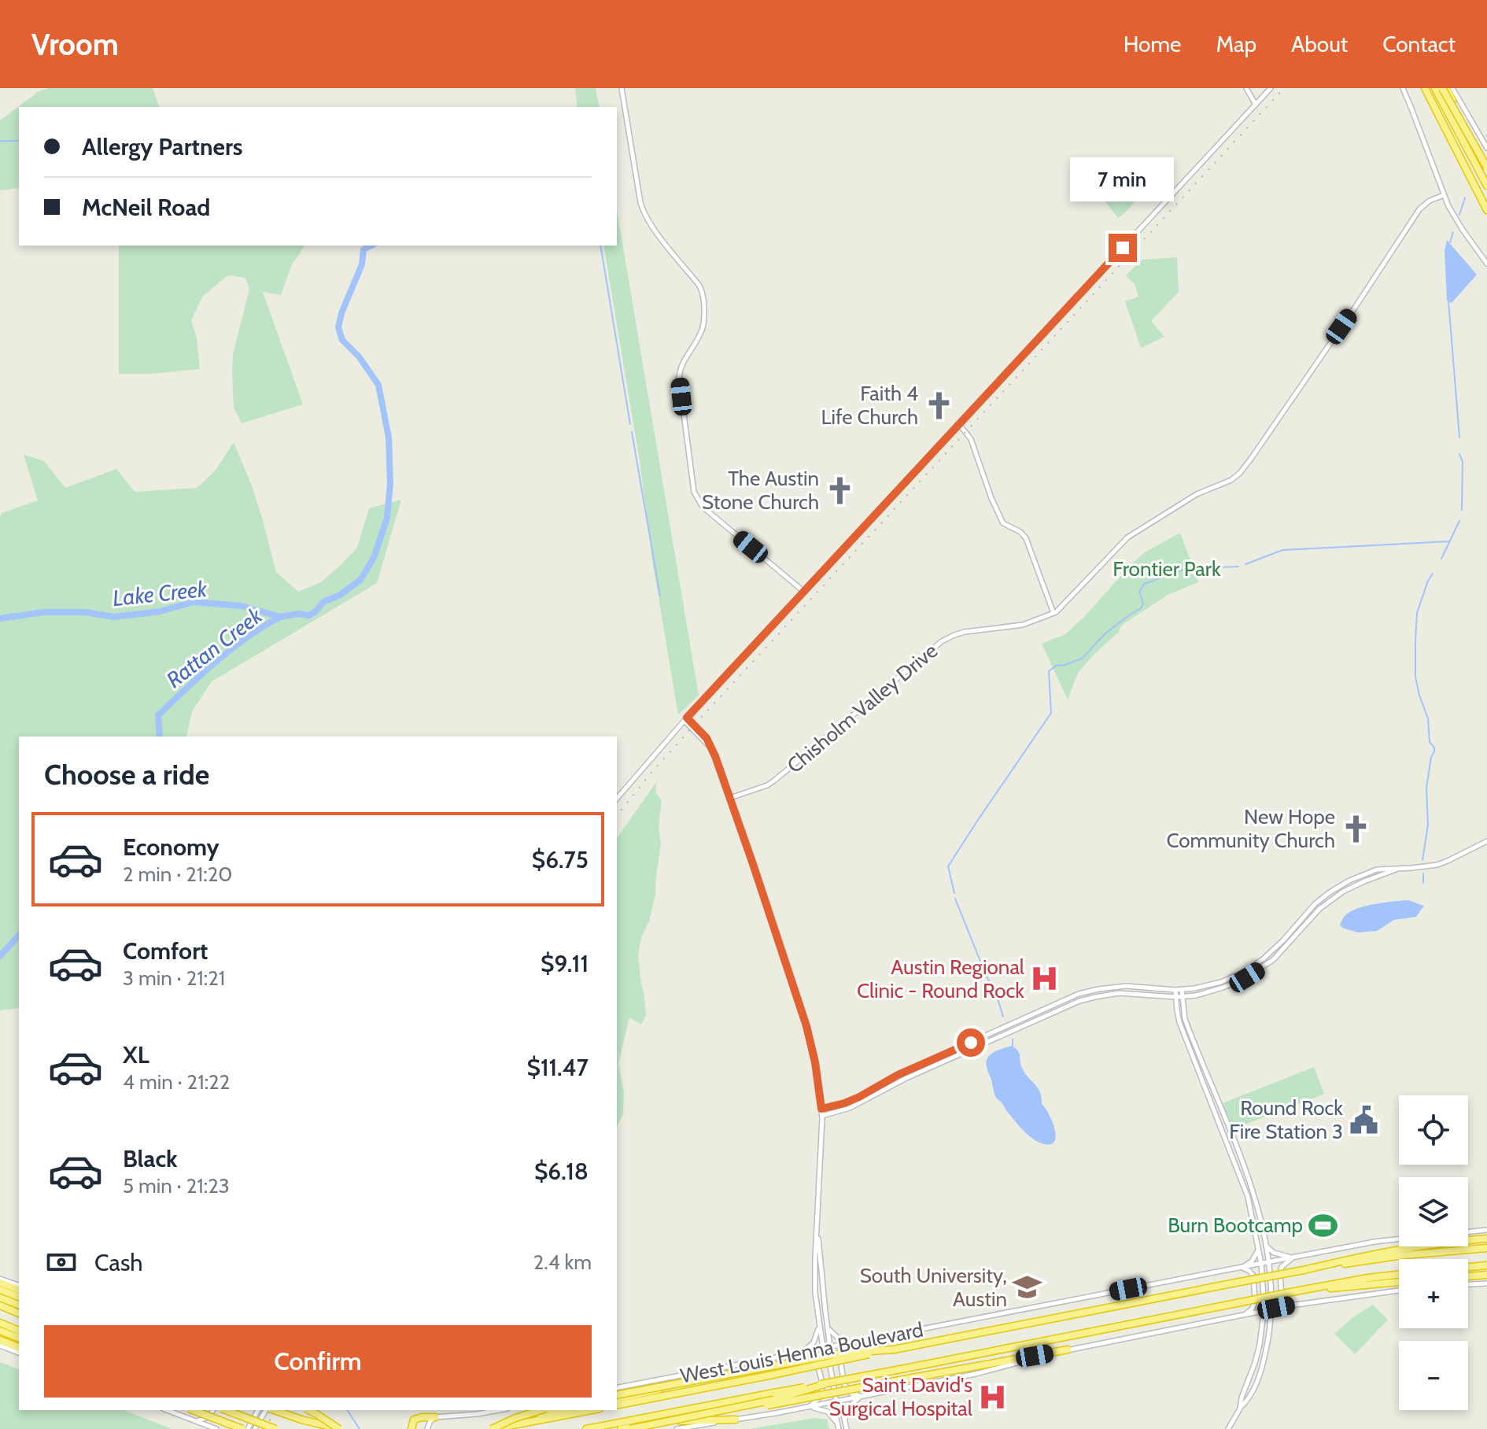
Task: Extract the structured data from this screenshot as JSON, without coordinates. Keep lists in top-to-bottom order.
{
  "streets": {
    "main road": ["Chisholm Valley Drive", "West Louis Henna Boulevard"]
  },
  "water": ["Lake Creek", "Rattan Creek"],
  "parks": ["Frontier Park"],
  "places": {
    "church": ["Faith 4 Life Church", "The Austin Stone Church", "New Hope Community Church"],
    "hospital": ["Austin Regional Clinic - Round Rock", "Saint David's Surgical Hospital"],
    "public building": ["Round Rock Fire Station 3"],
    "sports": ["Burn Bootcamp"],
    "school or university": ["South University, Austin"]
  },
  "page": {
    "header": "Vroom",
    "nav": [
      "Home",
      "Map",
      "About",
      "Contact"
    ],
    "banner": ["Allergy Partners", "McNeil Road"],
    "bubble": "7 min",
    "heading": "Choose a ride",
    "list": [
      {
        "name": "Economy",
        "note": "2 min · 21:20",
        "value": "$6.75"
      },
      {
        "name": "Comfort",
        "note": "3 min · 21:21",
        "value": "$9.11"
      },
      {
        "name": "XL",
        "note": "4 min · 21:22",
        "value": "$11.47"
      },
      {
        "name": "Black",
        "note": "5 min · 21:23",
        "value": "$6.18"
      }
    ],
    "map_buttons": ["+", "−"],
    "pay": ["Cash", "2.4 km"],
    "buttons": "Confirm"
  }
}
